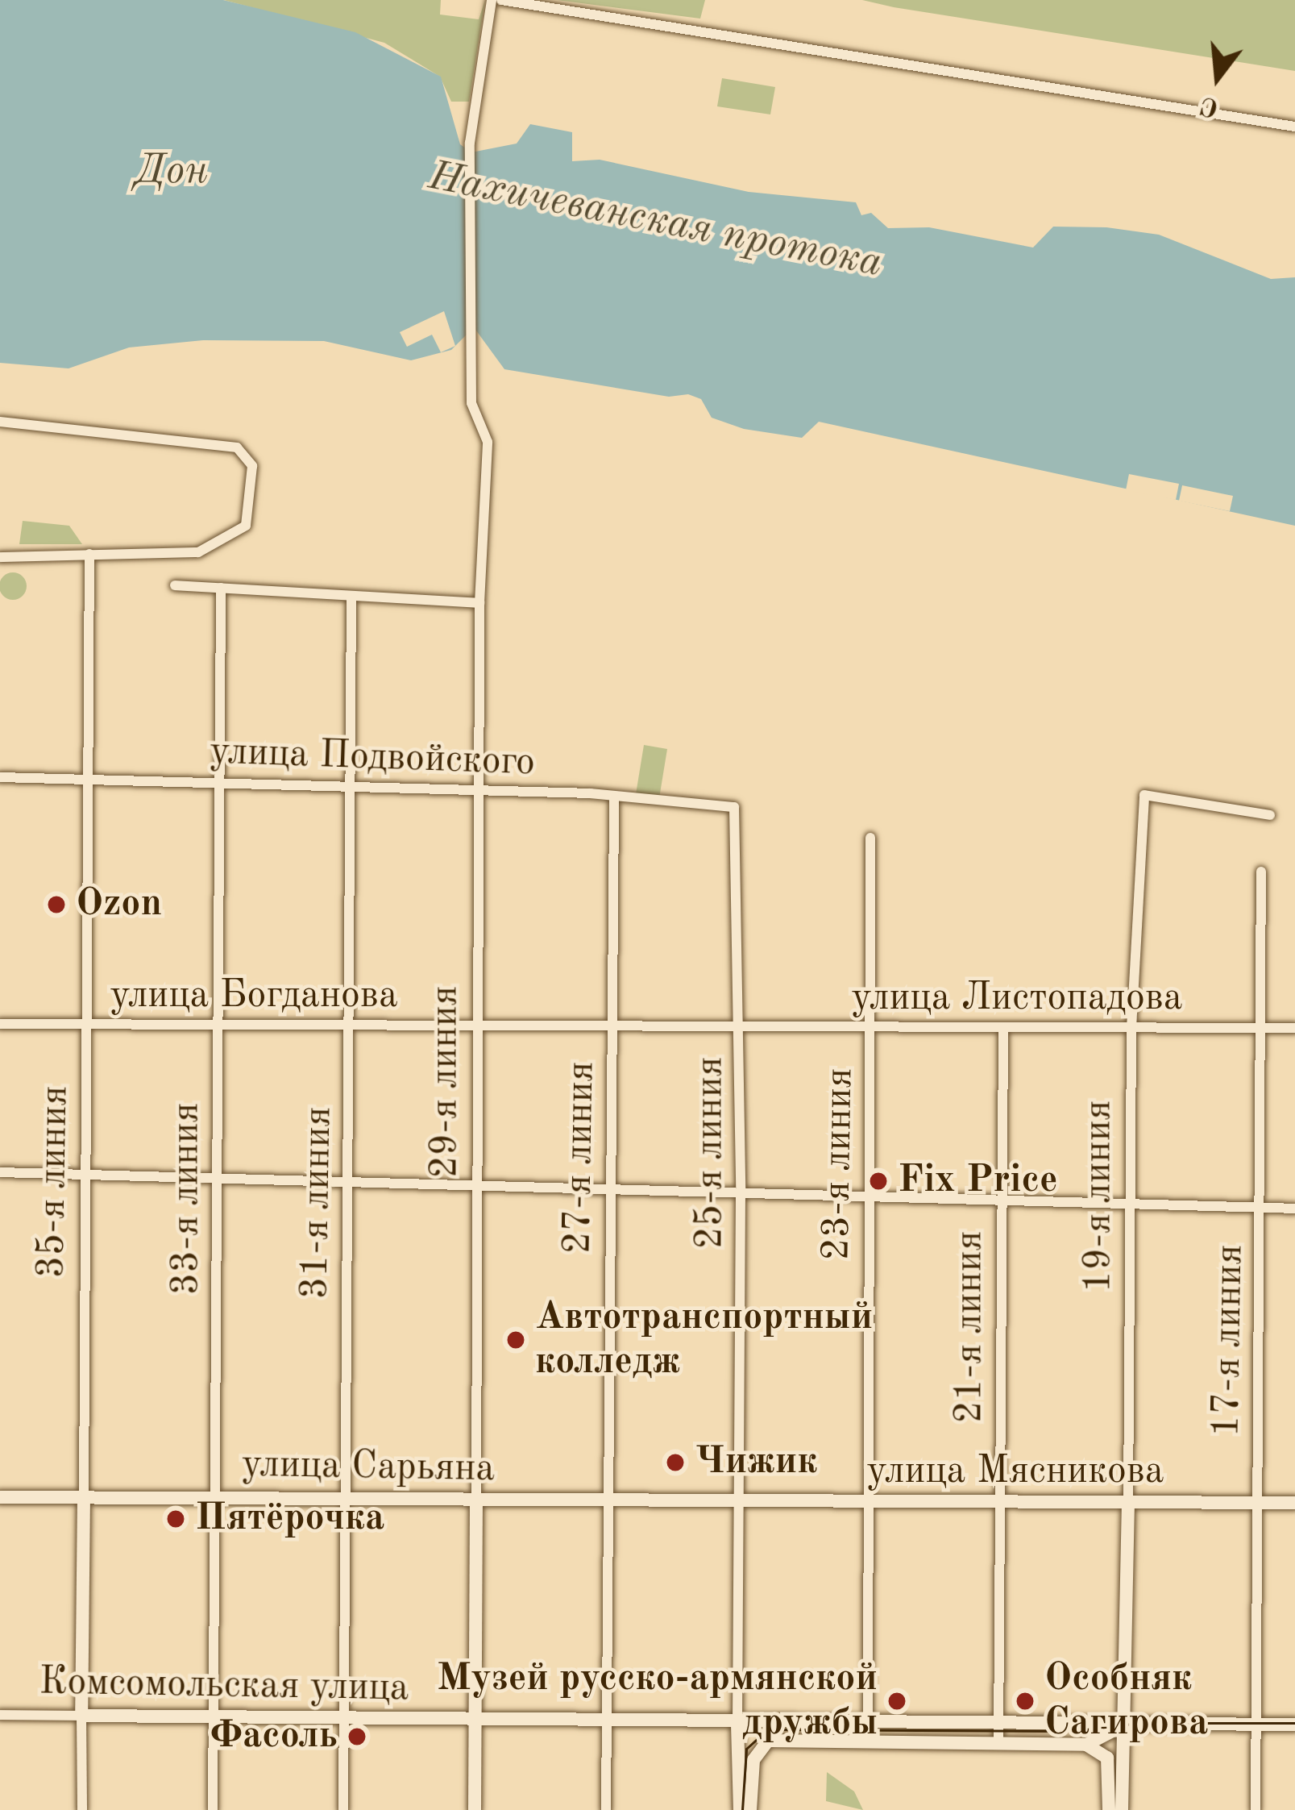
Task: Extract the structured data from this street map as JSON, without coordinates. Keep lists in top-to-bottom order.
{
  "streets": {
    "main road": [
      "29-я линия",
      "35-я линия",
      "19-я линия",
      "улица Сарьяна",
      "улица Мясникова",
      "Комсомольская улица"
    ],
    "street": [
      "улица Подвойского",
      "улица Богданова",
      "улица Листопадова",
      "25-я линия",
      "27-я линия",
      "23-я линия",
      "33-я линия",
      "31-я линия",
      "21-я линия",
      "17-я линия"
    ]
  },
  "crossings": [
    ["улица Подвойского", "29-я линия"],
    ["улица Подвойского", "25-я линия"],
    ["улица Подвойского", "27-я линия"],
    ["улица Подвойского", "35-я линия"],
    ["улица Подвойского", "33-я линия"],
    ["улица Подвойского", "31-я линия"],
    ["улица Богданова", "улица Листопадова"],
    ["улица Богданова", "29-я линия"],
    ["улица Богданова", "25-я линия"],
    ["улица Богданова", "27-я линия"],
    ["улица Богданова", "35-я линия"],
    ["улица Богданова", "33-я линия"],
    ["улица Богданова", "31-я линия"],
    ["улица Листопадова", "25-я линия"],
    ["улица Листопадова", "23-я линия"],
    ["улица Листопадова", "19-я линия"],
    ["улица Листопадова", "21-я линия"],
    ["улица Листопадова", "17-я линия"],
    ["29-я линия", "улица Сарьяна"],
    ["29-я линия", "Комсомольская улица"],
    ["25-я линия", "улица Сарьяна"],
    ["25-я линия", "улица Мясникова"],
    ["25-я линия", "Комсомольская улица"],
    ["27-я линия", "улица Сарьяна"],
    ["27-я линия", "Комсомольская улица"],
    ["23-я линия", "улица Мясникова"],
    ["23-я линия", "Комсомольская улица"],
    ["35-я линия", "улица Сарьяна"],
    ["35-я линия", "Комсомольская улица"],
    ["19-я линия", "улица Мясникова"],
    ["19-я линия", "Комсомольская улица"],
    ["33-я линия", "улица Сарьяна"],
    ["33-я линия", "Комсомольская улица"],
    ["31-я линия", "улица Сарьяна"],
    ["31-я линия", "Комсомольская улица"],
    ["21-я линия", "улица Мясникова"],
    ["21-я линия", "Комсомольская улица"],
    ["17-я линия", "улица Мясникова"],
    ["17-я линия", "Комсомольская улица"],
    ["улица Сарьяна", "улица Мясникова"]
  ],
  "water": ["Дон", "Нахичеванская протока"],
  "places": [
    "Ozon",
    "Fix Price",
    "Автотранспортный колледж",
    "Чижик",
    "Пятёрочка",
    "Музей русско-армянской дружбы",
    "Особняк Сагирова",
    "Фасоль"
  ],
  "north": "bottom"
}
